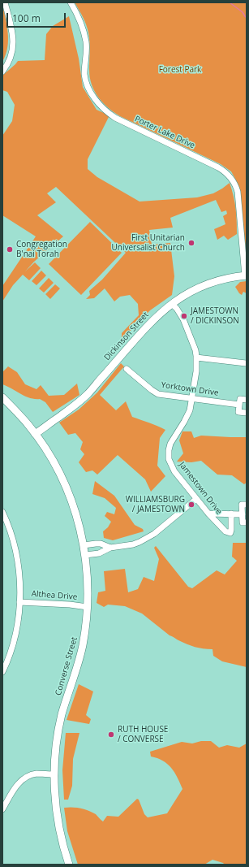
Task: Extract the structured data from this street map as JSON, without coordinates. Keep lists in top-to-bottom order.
{
  "streets": {
    "main road": ["Dickinson Street", "Converse Street"],
    "street": [
      "Porter Lake Drive",
      "Yorktown Drive",
      "Jamestown Drive",
      "Althea Drive"
    ]
  },
  "crossings": [
    ["Porter Lake Drive", "Dickinson Street"],
    ["Dickinson Street", "Jamestown Drive"],
    ["Dickinson Street", "Converse Street"],
    ["Yorktown Drive", "Jamestown Drive"],
    ["Althea Drive", "Converse Street"]
  ],
  "parks": ["Forest Park"],
  "places": [
    "First Unitarian Universalist Church",
    "Congregation B'nai Torah",
    "JAMESTOWN / DICKINSON",
    "WILLIAMSBURG / JAMESTOWN",
    "RUTH HOUSE / CONVERSE"
  ],
  "scale_bar": "100 m"
}
